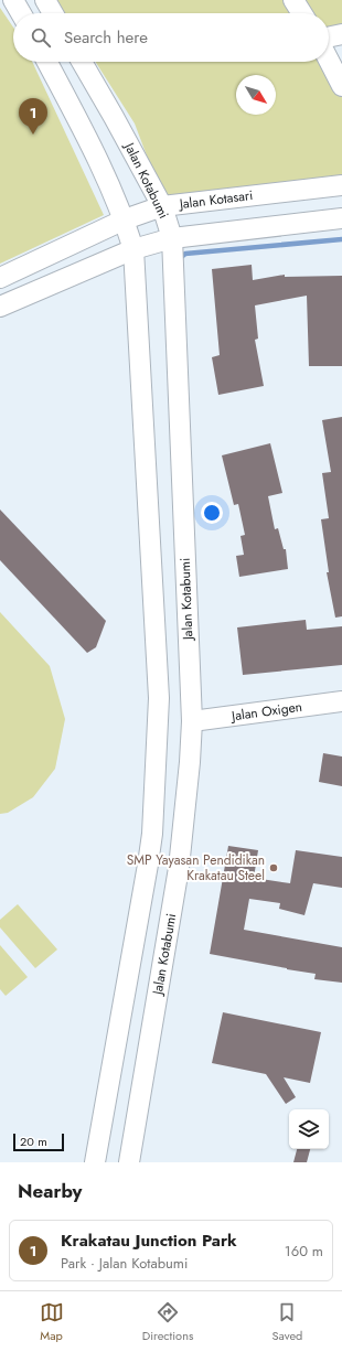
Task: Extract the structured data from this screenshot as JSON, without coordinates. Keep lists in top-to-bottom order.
{
  "streets": {
    "street": ["Jalan Kotabumi", "Jalan Kotasari", "Jalan Oxigen"]
  },
  "crossings": [
    ["Jalan Kotabumi", "Jalan Kotasari"],
    ["Jalan Kotabumi", "Jalan Oxigen"]
  ],
  "places": ["SMP Yayasan Pendidikan Krakatau Steel"],
  "scale_bar": "20 m",
  "north": "bottom right",
  "page": {
    "search": "Search here",
    "pins": "1",
    "scale": "20 m",
    "heading": "Nearby",
    "list": [
      {
        "mark": "1",
        "name": "Krakatau Junction Park",
        "note": "Park · Jalan Kotabumi",
        "value": "160 m"
      }
    ],
    "nav": ["Map", "Directions", "Saved"]
  }
}
